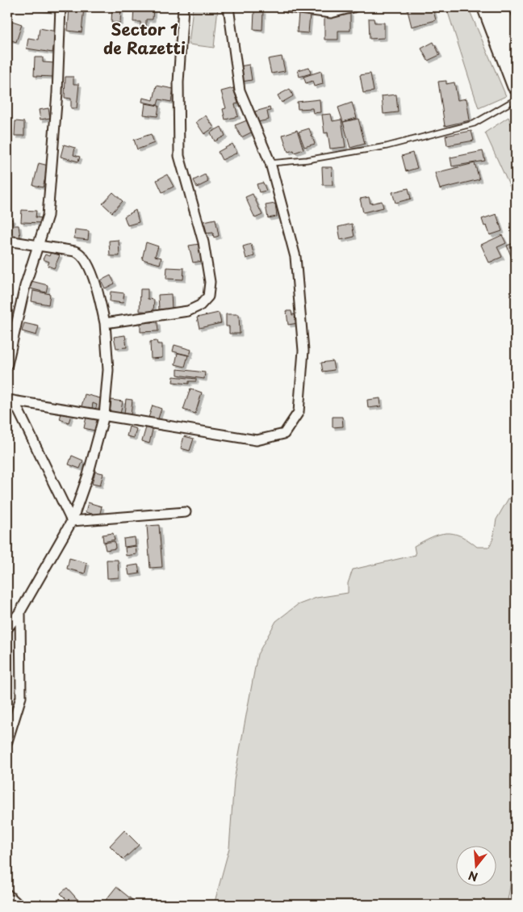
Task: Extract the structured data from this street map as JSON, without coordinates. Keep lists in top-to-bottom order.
{
  "districts": ["Sector 1 de Razetti"],
  "north": "bottom"
}
